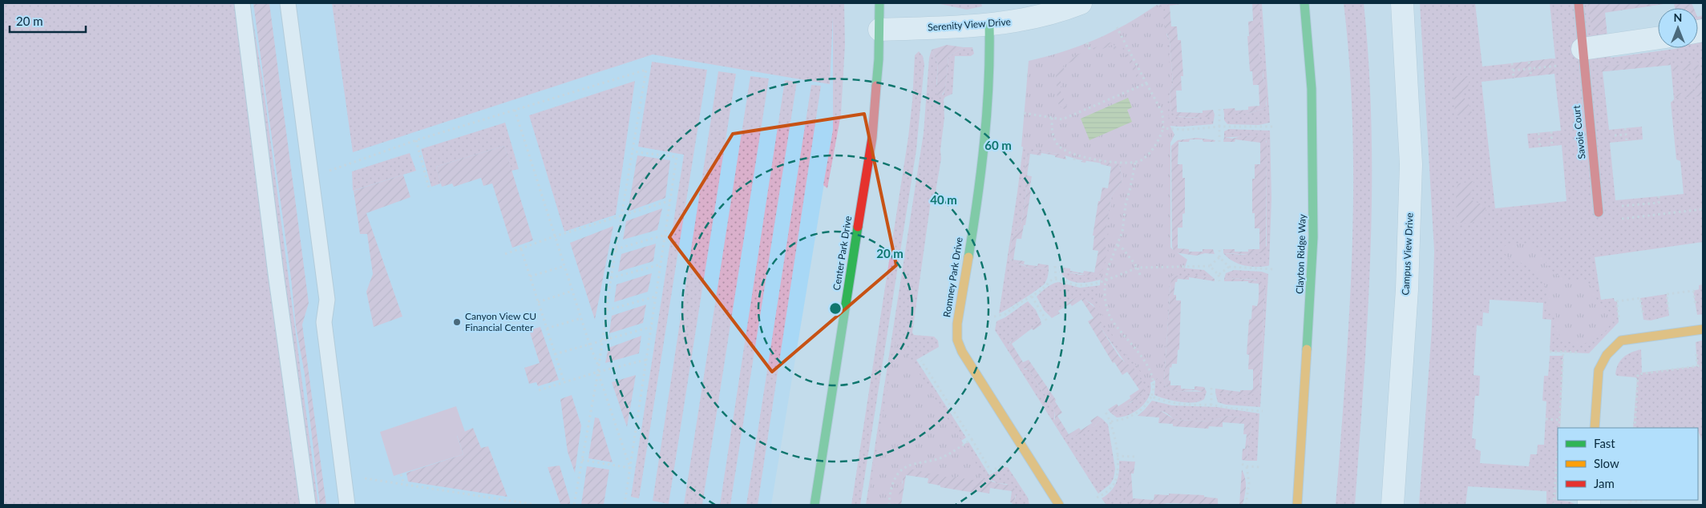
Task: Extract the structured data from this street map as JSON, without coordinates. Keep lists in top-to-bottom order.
{
  "streets": {
    "street": [
      "Serenity View Drive",
      "Savoie Court",
      "Center Park Drive",
      "Clayton Ridge Way",
      "Campus View Drive",
      "Romney Park Drive"
    ]
  },
  "crossings": [
    ["Serenity View Drive", "Center Park Drive"],
    ["Serenity View Drive", "Romney Park Drive"]
  ],
  "places": ["Canyon View CU Financial Center"],
  "legend": ["Fast", "Slow", "Jam"],
  "scale_bar": "20 m",
  "north": "top",
  "rings": ["60 m", "40 m", "20 m"]
}
